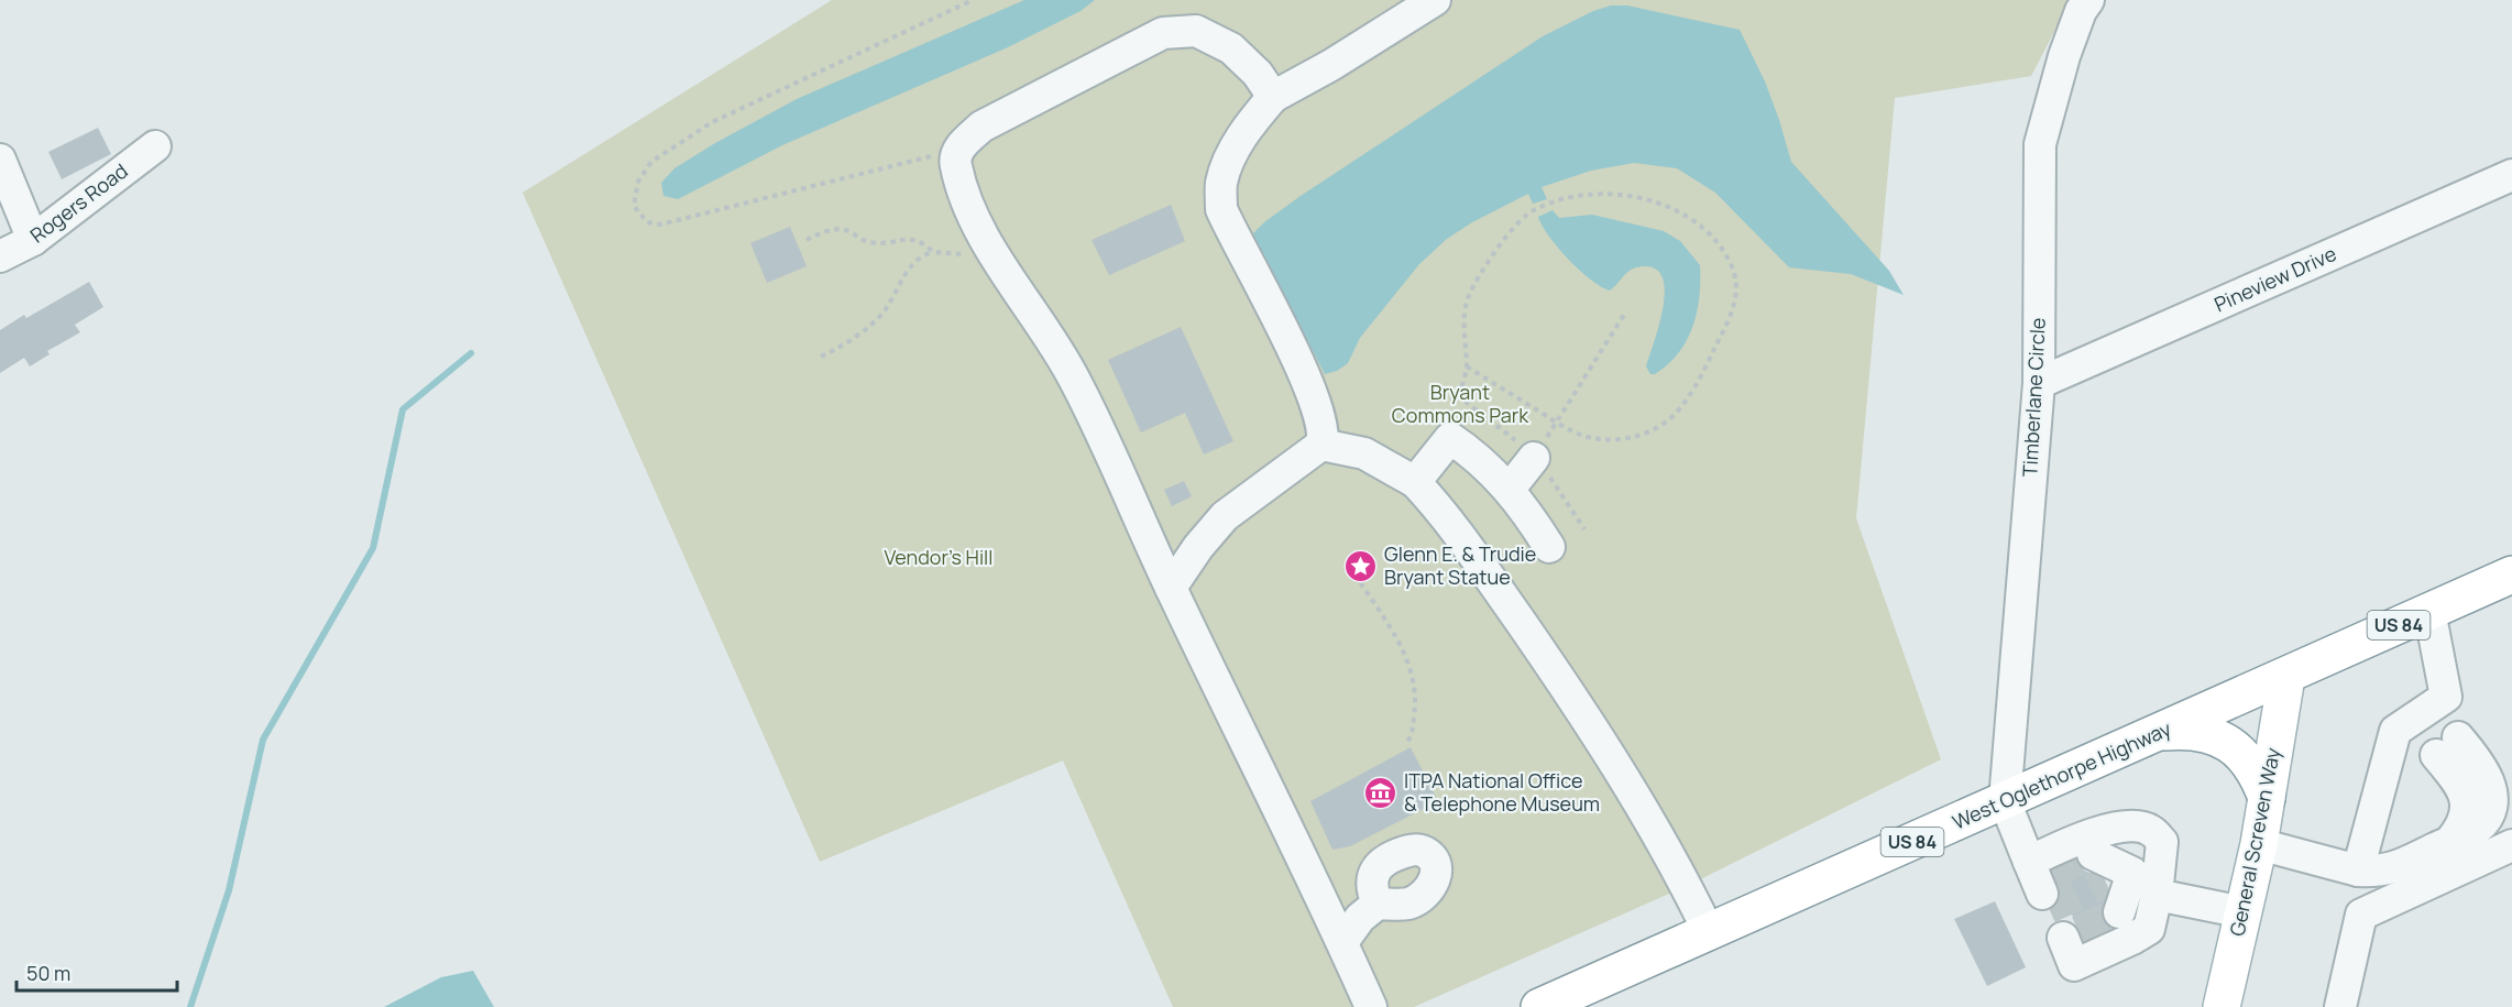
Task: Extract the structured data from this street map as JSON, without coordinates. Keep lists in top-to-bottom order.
{
  "streets": {
    "main road": ["US 84", "West Oglethorpe Highway", "General Screven Way"],
    "street": ["Rogers Road", "Pineview Drive", "Timberlane Circle"]
  },
  "crossings": [
    ["Pineview Drive", "Timberlane Circle"],
    ["Timberlane Circle", "West Oglethorpe Highway"],
    ["West Oglethorpe Highway", "General Screven Way"]
  ],
  "parks": ["Bryant Commons Park", "Vendor's Hill"],
  "places": {
    "place": ["Glenn E. & Trudie Bryant Statue"],
    "museum": ["ITPA National Office & Telephone Museum"]
  },
  "scale_bar": "50 m"
}
